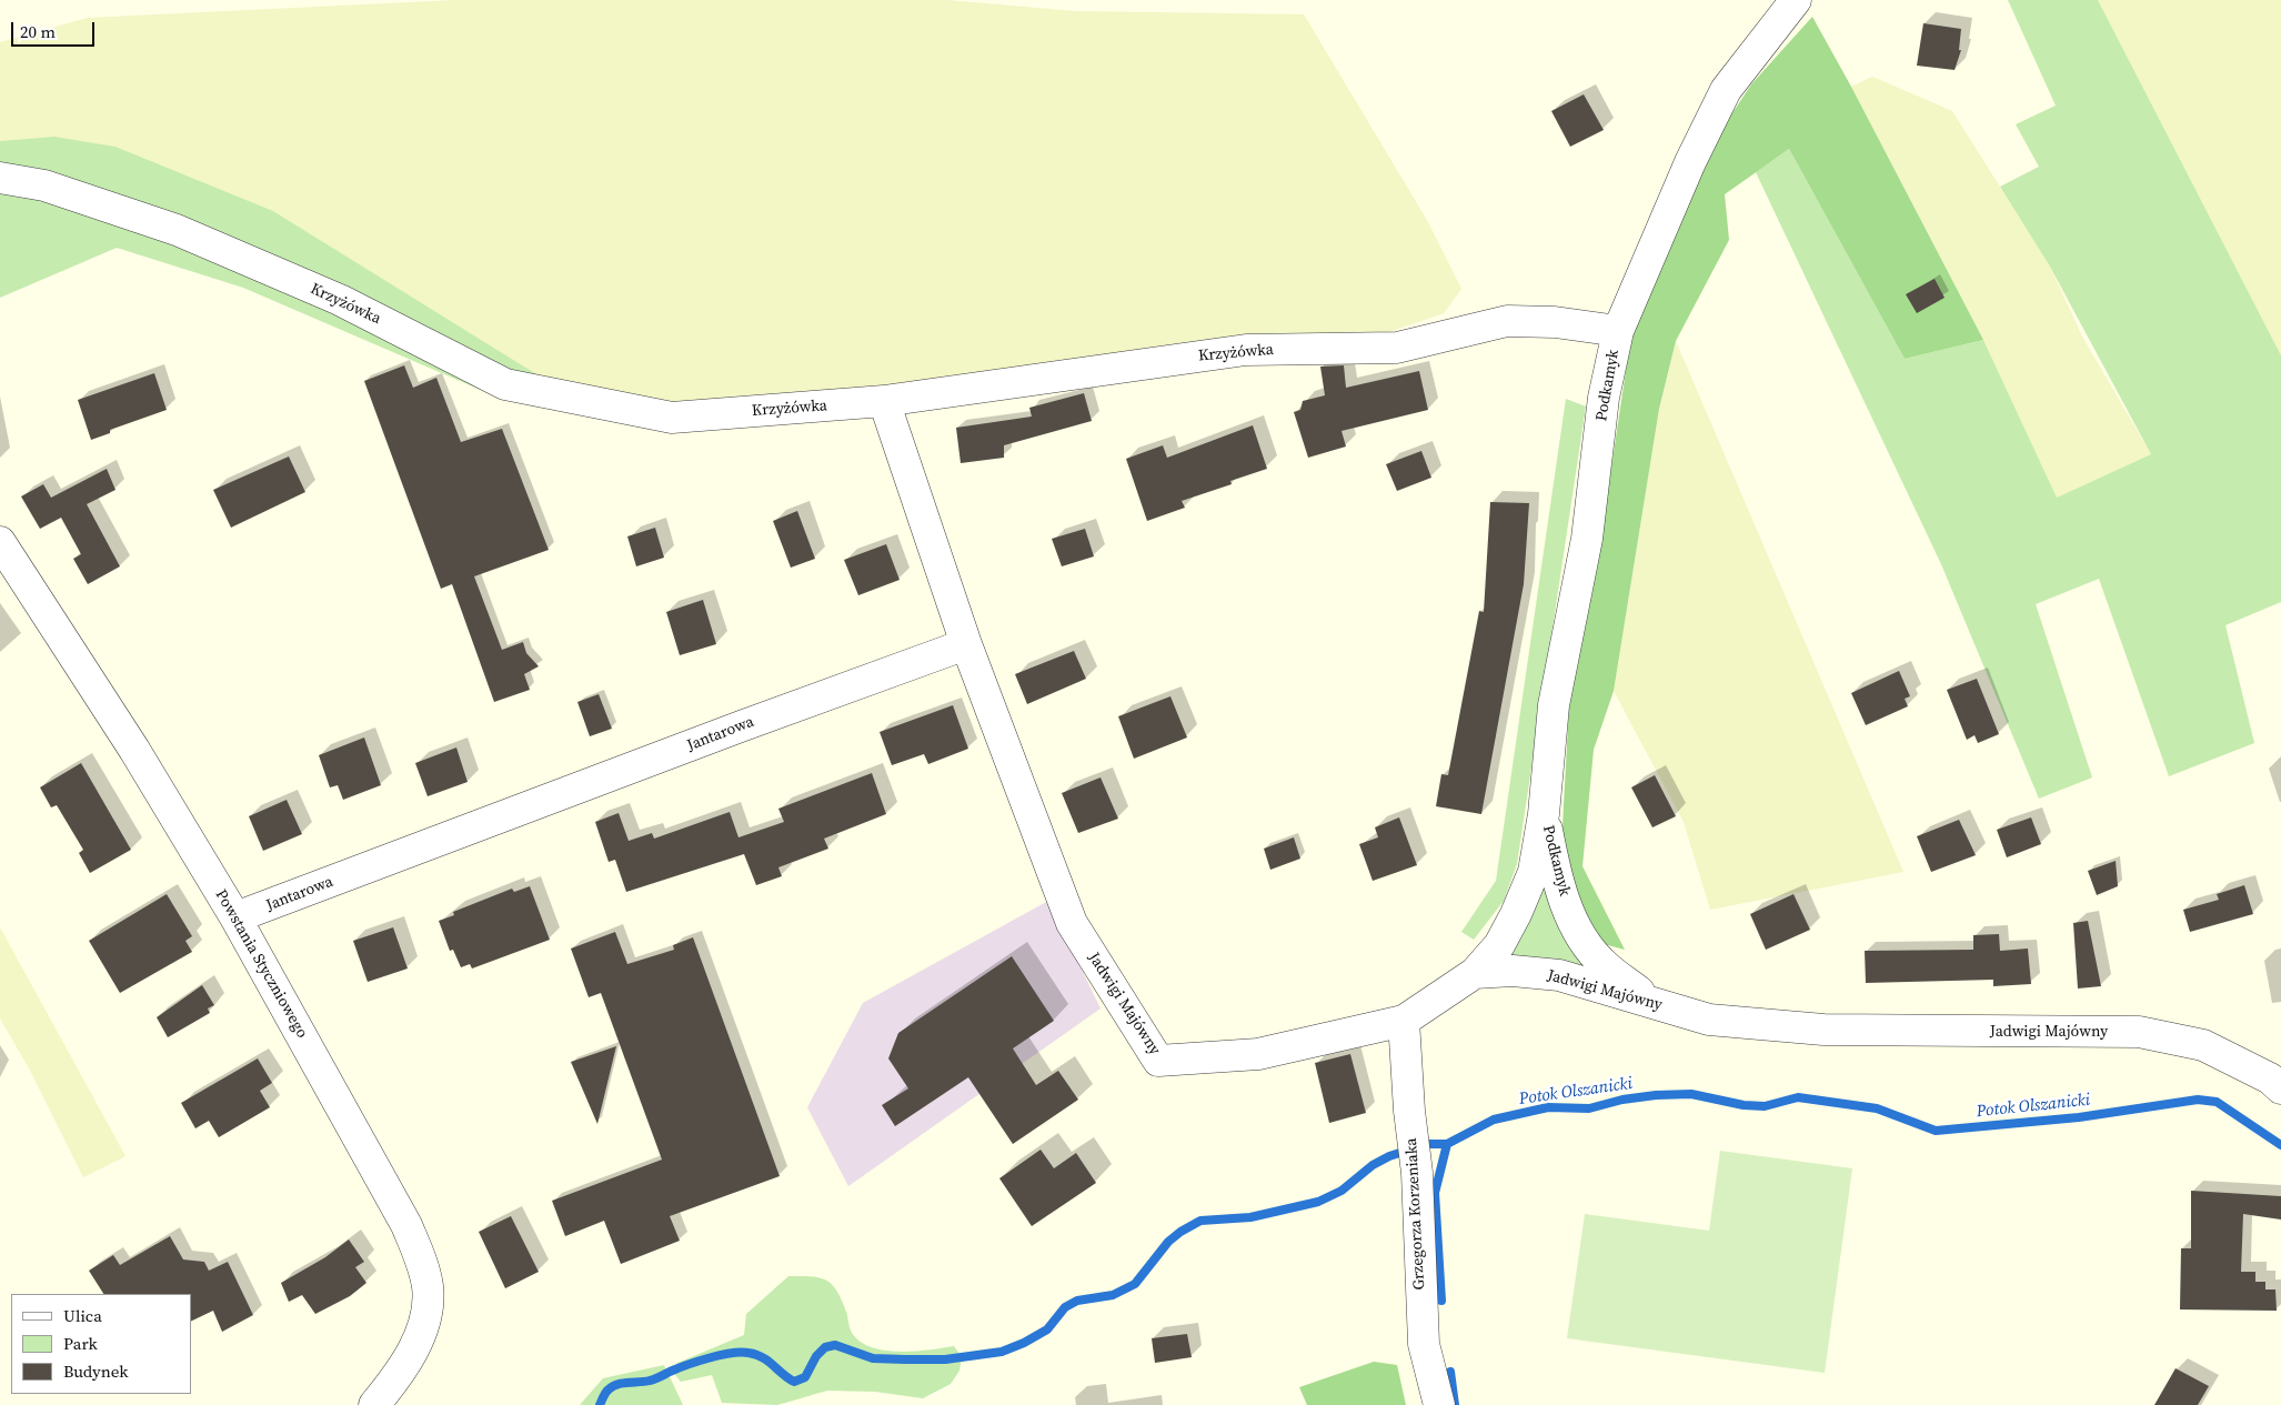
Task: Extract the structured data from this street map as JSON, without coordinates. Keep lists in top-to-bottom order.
{
  "streets": {
    "street": [
      "Krzyżówka",
      "Podkamyk",
      "Jantarowa",
      "Powstania Styczniowego",
      "Jadwigi Majówny",
      "Grzegorza Korzeniaka"
    ]
  },
  "crossings": [
    ["Krzyżówka", "Podkamyk"],
    ["Podkamyk", "Jadwigi Majówny"],
    ["Jantarowa", "Powstania Styczniowego"],
    ["Jantarowa", "Jadwigi Majówny"],
    ["Jadwigi Majówny", "Grzegorza Korzeniaka"]
  ],
  "water": ["Potok Olszanicki"],
  "legend": ["Ulica", "Park", "Budynek"],
  "scale_bar": "20 m"
}
